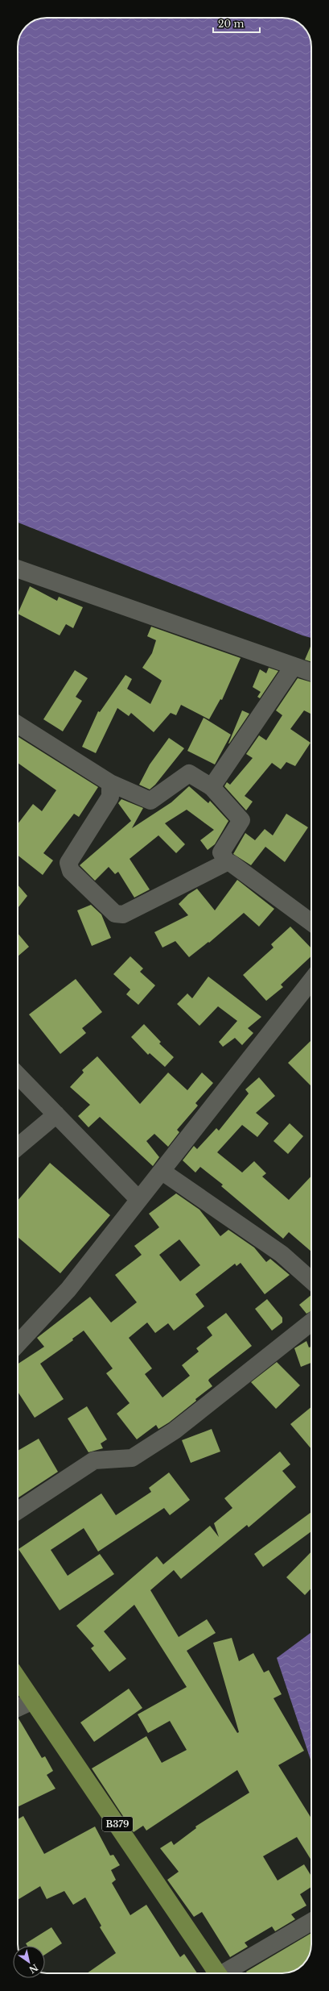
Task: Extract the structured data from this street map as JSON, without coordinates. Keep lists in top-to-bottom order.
{
  "streets": {
    "main road": ["B379"]
  },
  "scale_bar": "20 m",
  "north": "bottom right"
}
